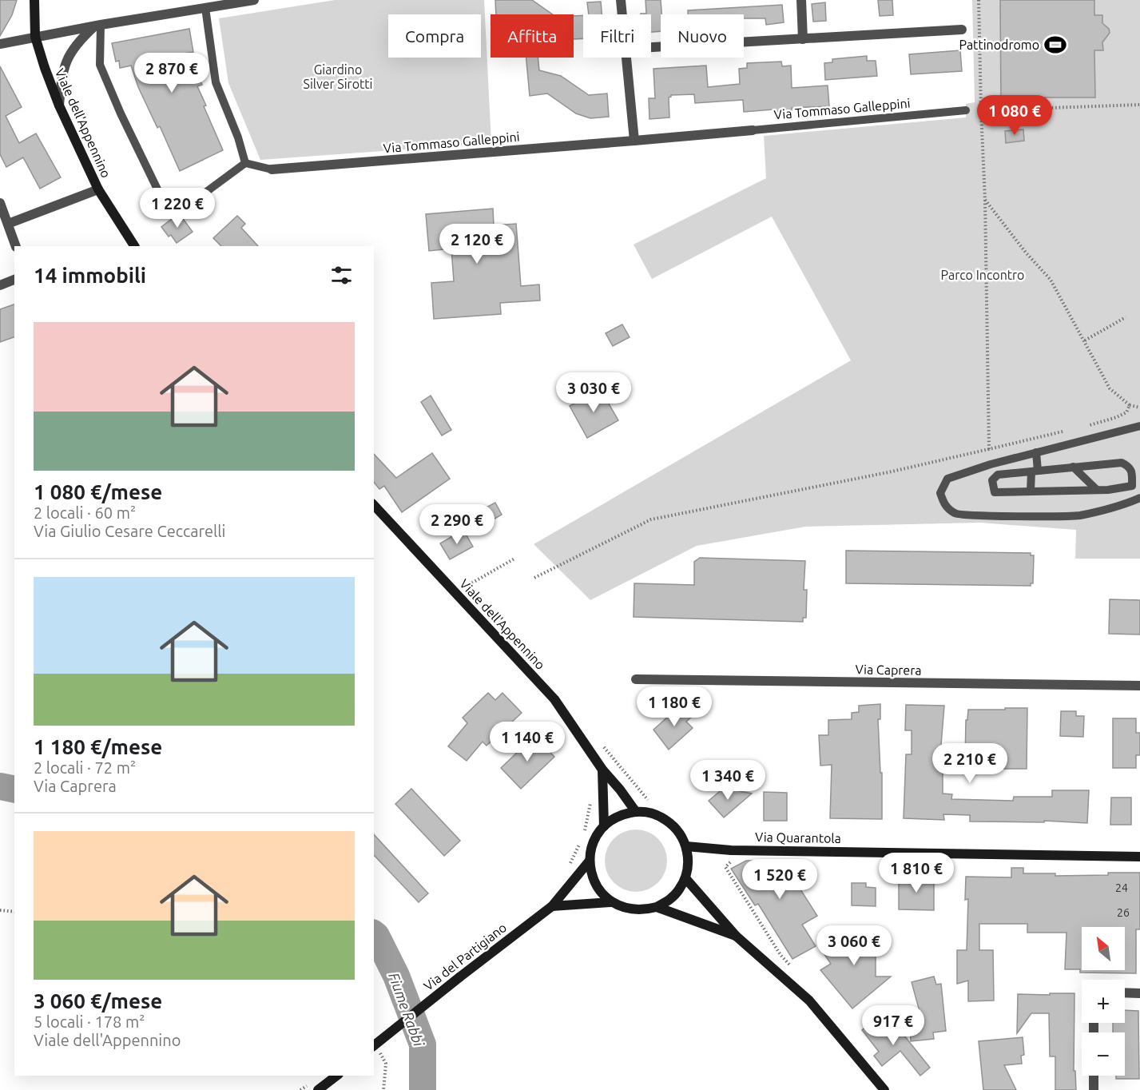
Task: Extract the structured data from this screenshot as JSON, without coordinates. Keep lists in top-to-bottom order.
{
  "streets": {
    "main road": ["Viale dell'Appennino", "Via Quarantola", "Via del Partigiano"],
    "street": ["Via Tommaso Galleppini", "Via Caprera"]
  },
  "crossings": [
    ["Viale dell'Appennino", "Via Quarantola"],
    ["Viale dell'Appennino", "Via del Partigiano"],
    ["Via Quarantola", "Via del Partigiano"]
  ],
  "water": ["Fiume Rabbi"],
  "parks": ["Giardino Silver Sirotti", "Parco Incontro"],
  "places": {
    "sports": ["Pattinodromo"]
  },
  "house_numbers": ["24", "26"],
  "north": "top left",
  "page": {
    "chip": [
      "Compra",
      "Affitta",
      "Filtri",
      "Nuovo"
    ],
    "price": [
      "2 870 €",
      "1 080 €",
      "1 220 €",
      "2 120 €",
      "3 030 €",
      "2 290 €",
      "1 180 €",
      "1 140 €",
      "2 210 €",
      "1 340 €",
      "1 810 €",
      "1 520 €",
      "3 060 €",
      "917 €"
    ],
    "heading": "14 immobili",
    "list": [
      {
        "name": "1 080 €/mese",
        "note": "2 locali · 60 m² · Via Giulio Cesare Ceccarelli"
      },
      {
        "name": "1 180 €/mese",
        "note": "2 locali · 72 m² · Via Caprera"
      },
      {
        "name": "3 060 €/mese",
        "note": "5 locali · 178 m² · Viale dell'Appennino"
      }
    ],
    "map_buttons": ["+", "−"]
  }
}
